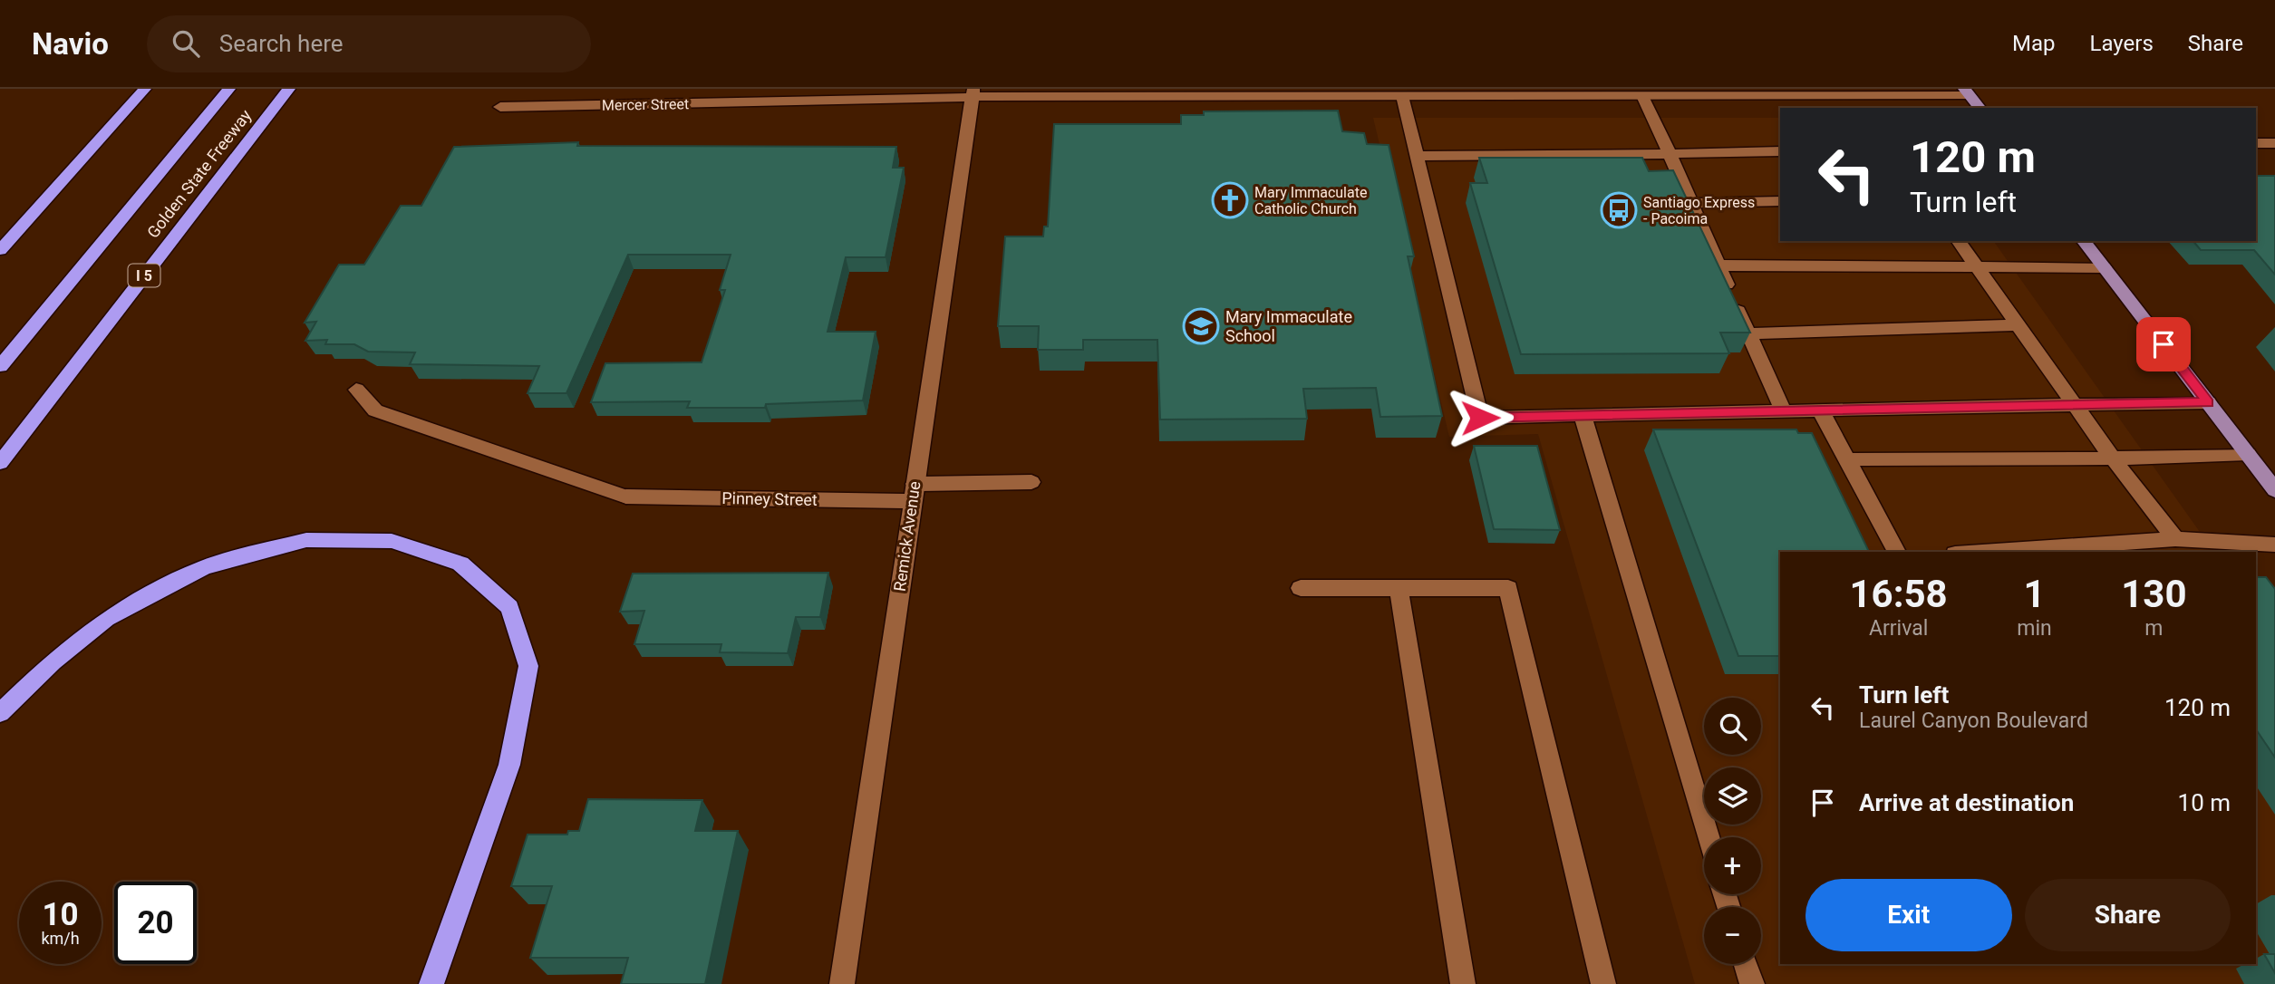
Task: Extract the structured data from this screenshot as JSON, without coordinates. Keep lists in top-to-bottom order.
{
  "streets": {
    "highway": ["Golden State Freeway", "I 5"],
    "street": ["Mercer Street", "Pinney Street", "Remick Avenue"]
  },
  "crossings": [
    ["Mercer Street", "Remick Avenue"],
    ["Pinney Street", "Remick Avenue"]
  ],
  "places": {
    "church": ["Mary Immaculate Catholic Church"],
    "bus stop": ["Santiago Express - Pacoima"],
    "school or university": ["Mary Immaculate School"]
  },
  "page": {
    "header": "Navio",
    "search": "Search here",
    "nav": ["Map", "Layers", "Share"],
    "turn": ["120 m", "Turn left"],
    "eta": [
      "16:58",
      "Arrival",
      "1",
      "min",
      "130",
      "m"
    ],
    "list": [
      {
        "name": "Turn left",
        "note": "Laurel Canyon Boulevard",
        "value": "120 m"
      },
      {
        "name": "Arrive at destination",
        "value": "10 m"
      }
    ],
    "map_buttons": ["+", "−"],
    "buttons": ["Exit", "Share"],
    "speed": "10 km/h",
    "limit": "20"
  }
}
